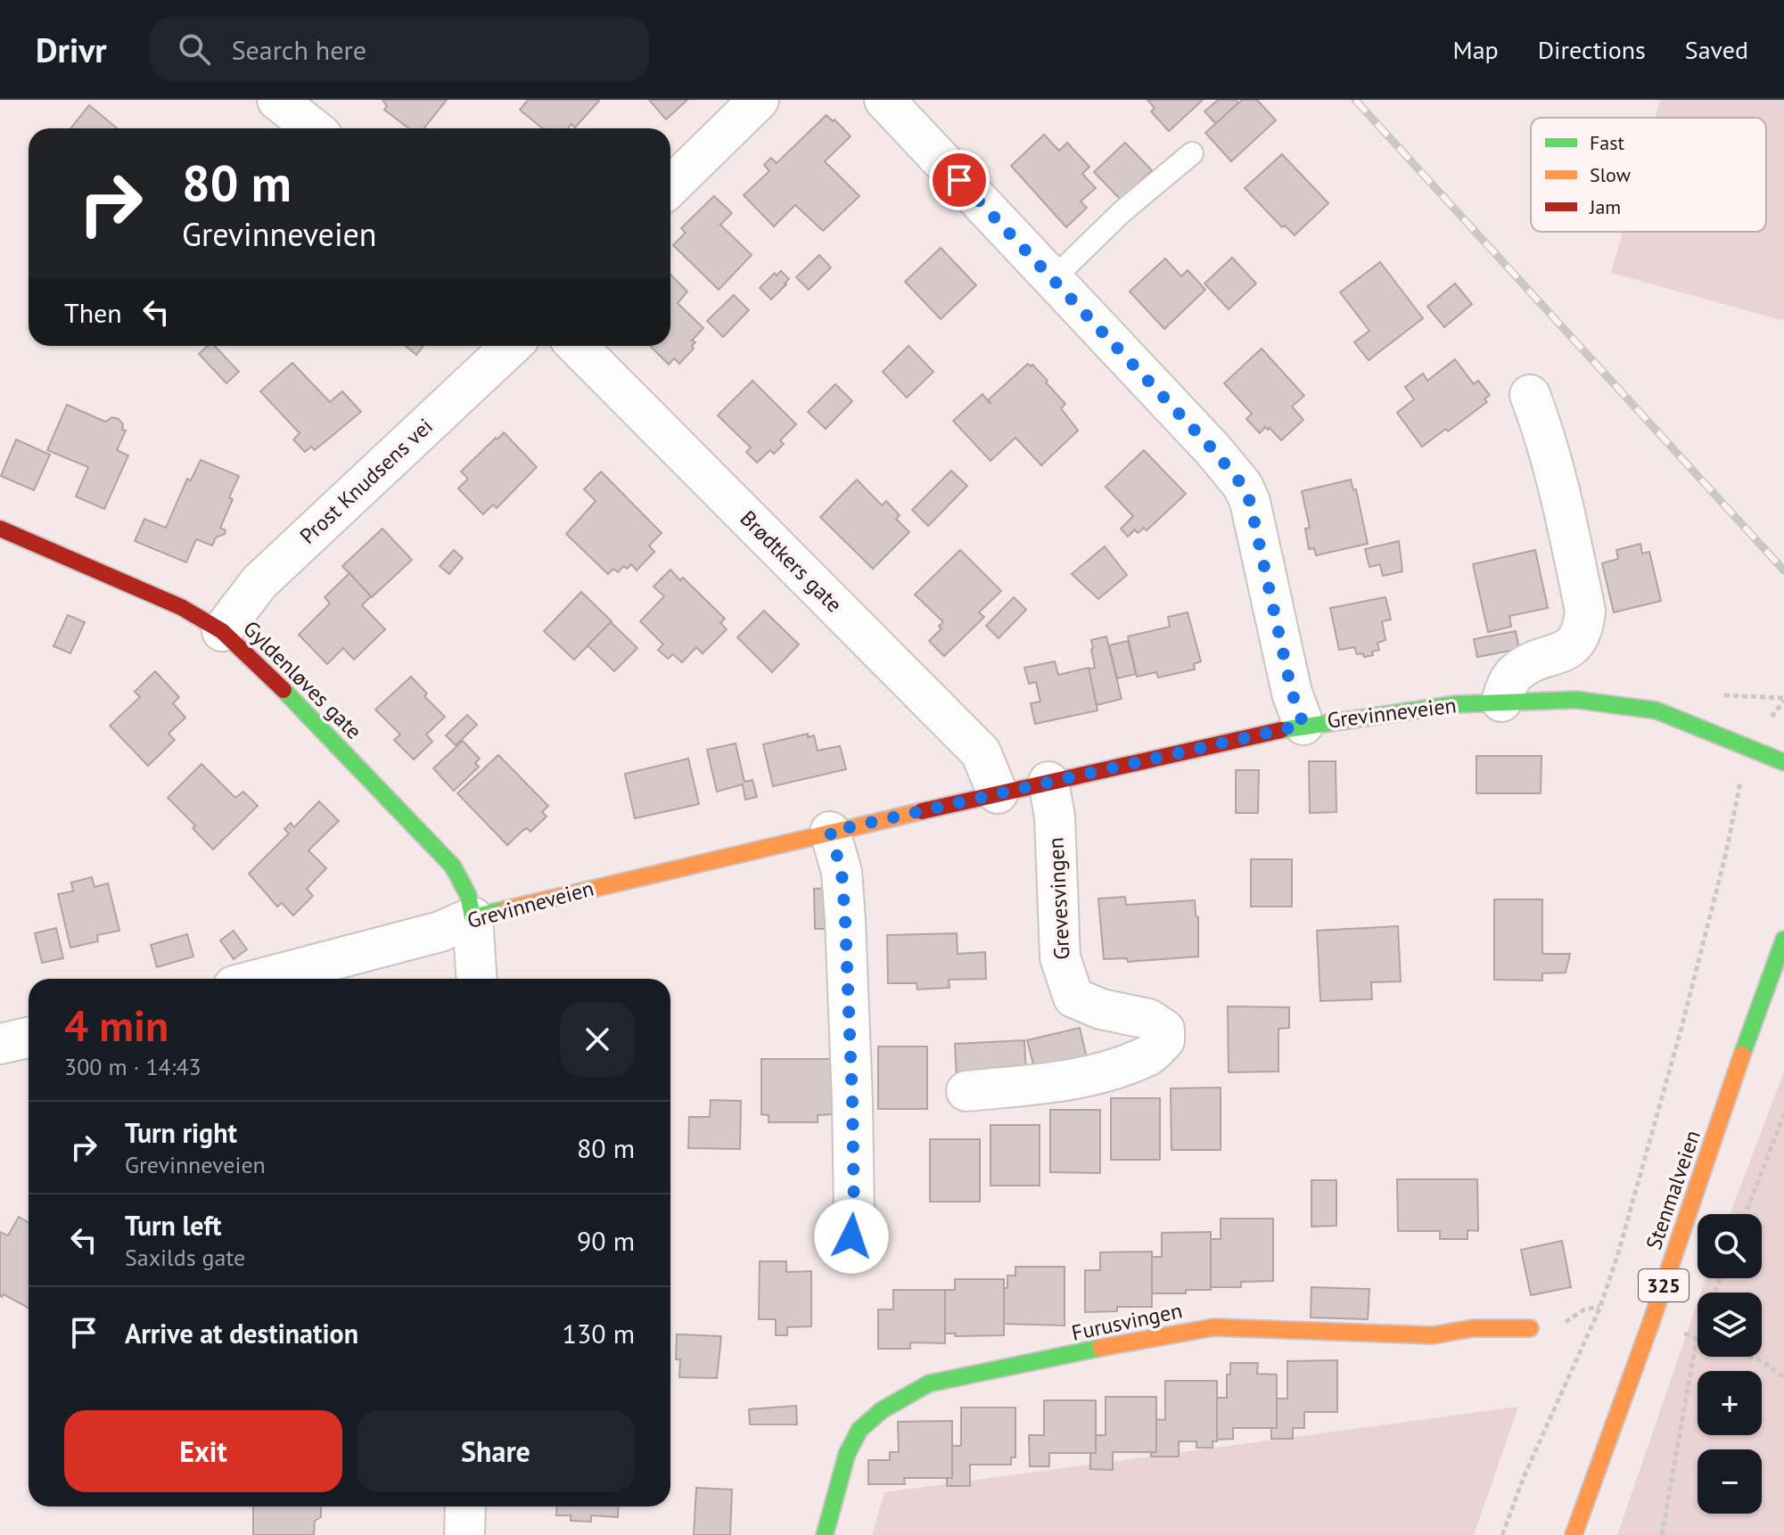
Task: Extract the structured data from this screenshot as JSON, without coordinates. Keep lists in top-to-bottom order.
{
  "streets": {
    "main road": [
      "Gyldenløves gate",
      "Grevinneveien",
      "Stenmalveien",
      "325",
      "Furusvingen"
    ],
    "street": ["Prost Knudsens vei", "Brødtkers gate", "Grevesvingen"]
  },
  "crossings": [
    ["Prost Knudsens vei", "Gyldenløves gate"],
    ["Brødtkers gate", "Grevinneveien"],
    ["Gyldenløves gate", "Grevinneveien"],
    ["Grevinneveien", "Grevesvingen"]
  ],
  "legend": ["Fast", "Slow", "Jam"],
  "page": {
    "header": "Drivr",
    "search": "Search here",
    "nav": ["Map", "Directions", "Saved"],
    "turn": ["80 m", "Grevinneveien"],
    "then": "Then",
    "heading": ["4 min", "300 m · 14:43"],
    "list": [
      {
        "name": "Turn right",
        "note": "Grevinneveien",
        "value": "80 m"
      },
      {
        "name": "Turn left",
        "note": "Saxilds gate",
        "value": "90 m"
      },
      {
        "name": "Arrive at destination",
        "value": "130 m"
      }
    ],
    "map_buttons": ["+", "−"],
    "buttons": ["Exit", "Share"]
  }
}
